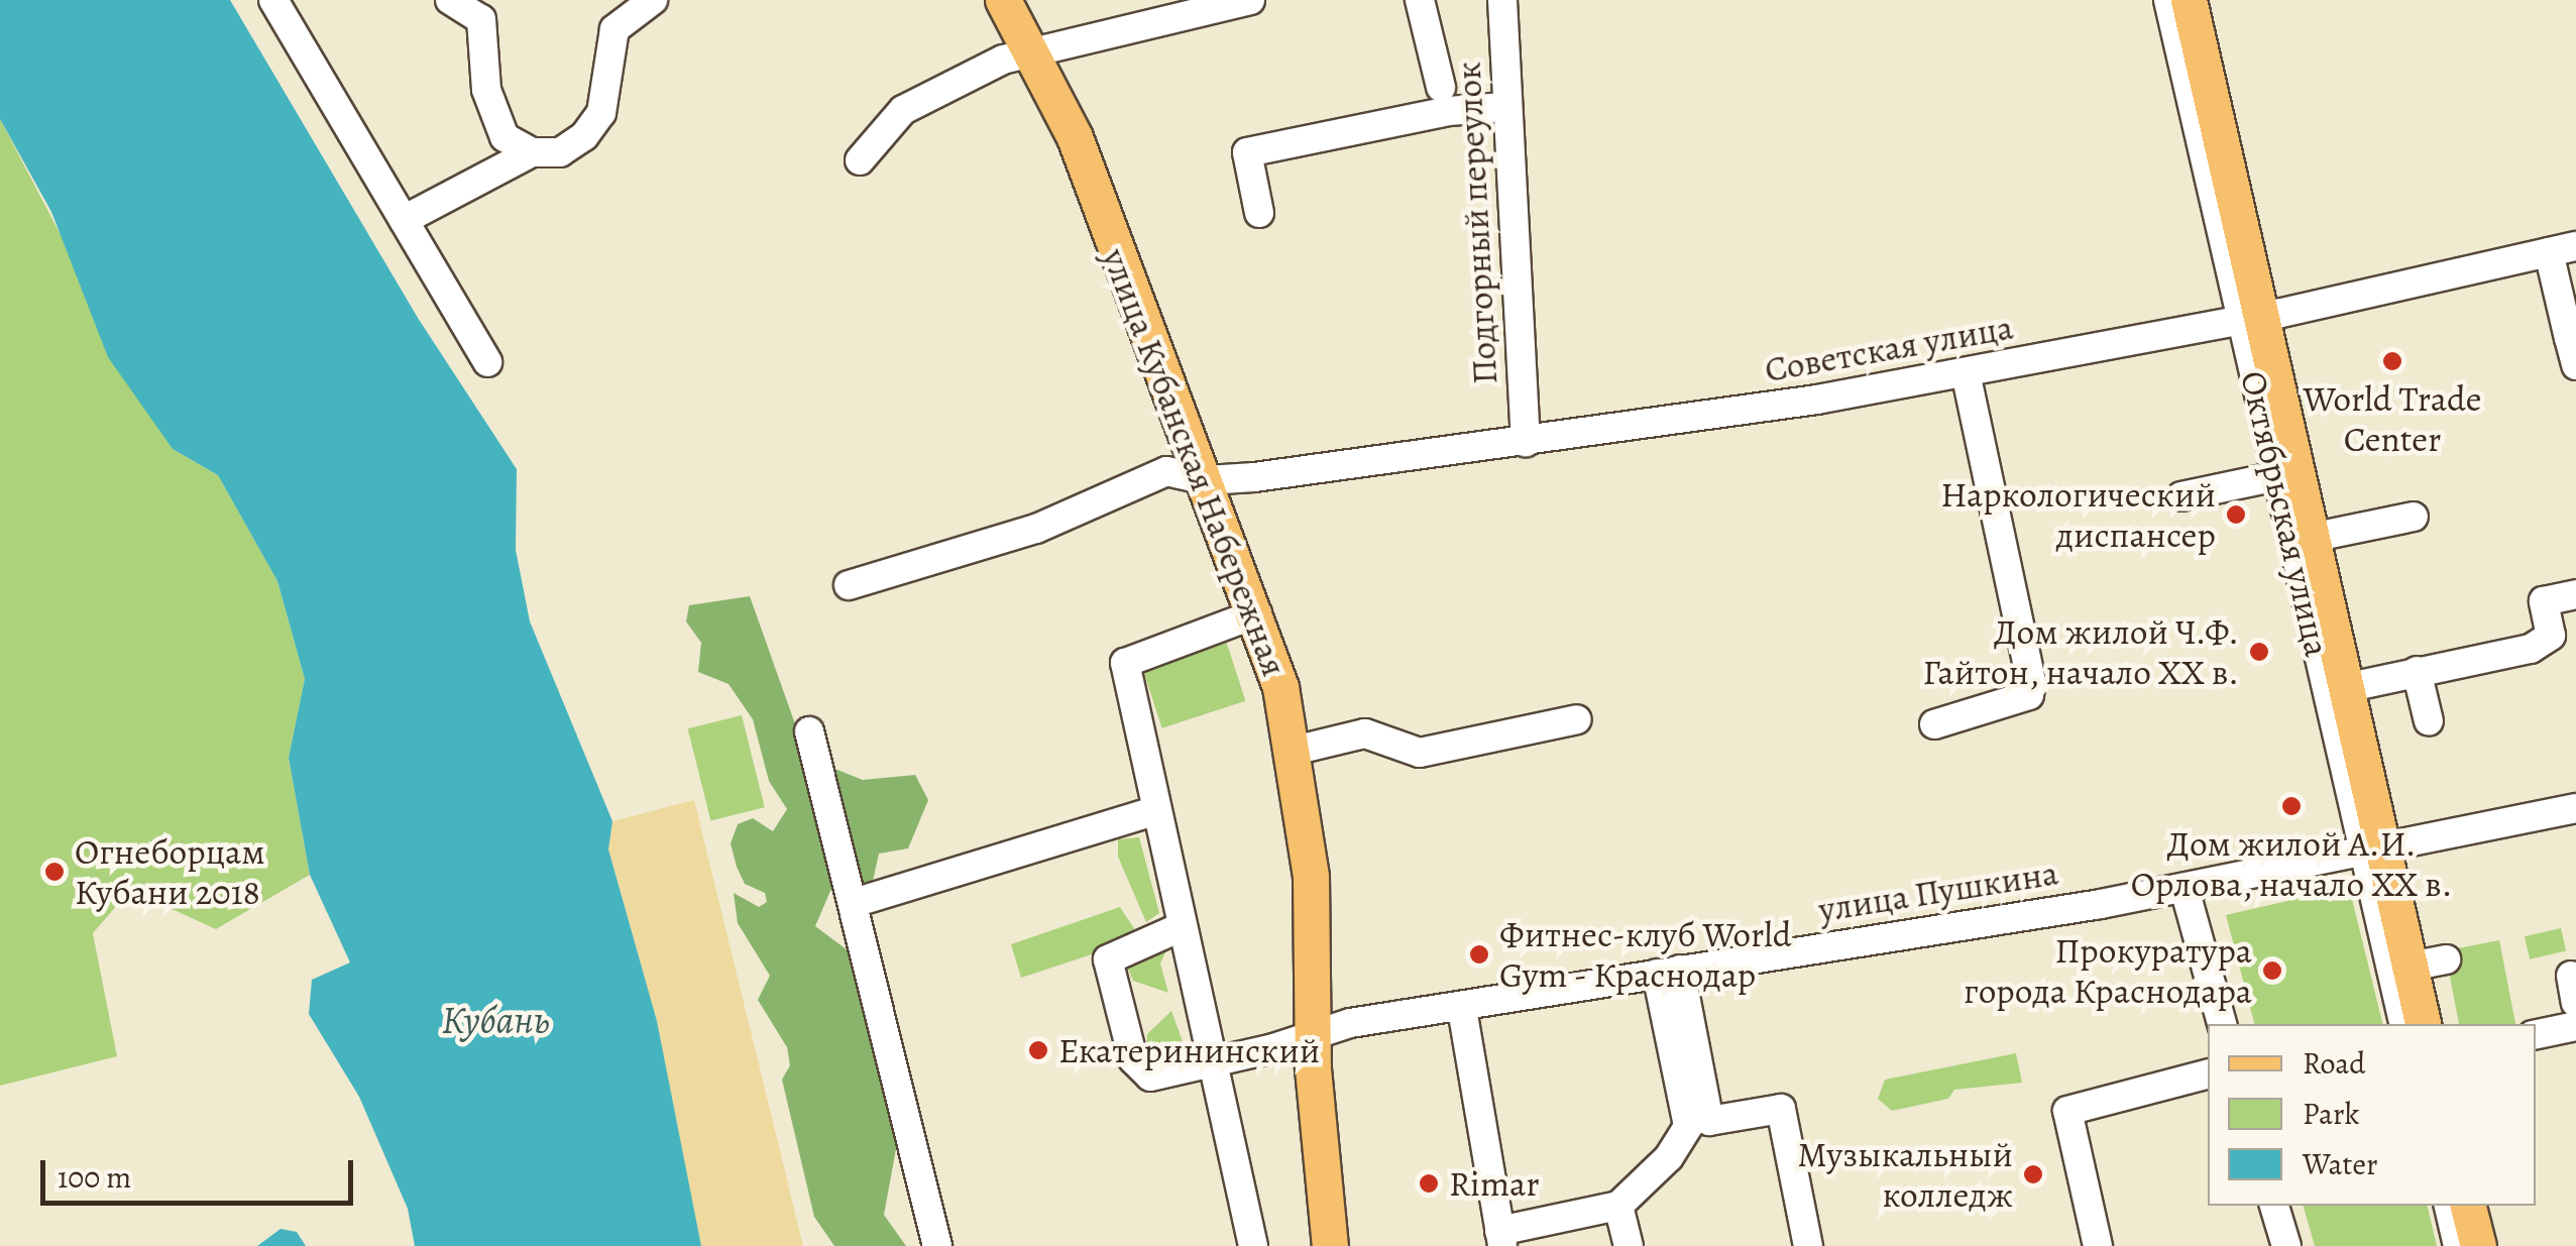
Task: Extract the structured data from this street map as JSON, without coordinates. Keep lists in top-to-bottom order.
{
  "streets": {
    "main road": ["улица Кубанская Набережная", "Октябрьская улица"],
    "street": ["Подгорный переулок", "Советская улица", "улица Пушкина"]
  },
  "crossings": [
    ["Подгорный переулок", "Советская улица"],
    ["Советская улица", "улица Кубанская Набережная"],
    ["Советская улица", "Октябрьская улица"],
    ["улица Кубанская Набережная", "улица Пушкина"],
    ["Октябрьская улица", "улица Пушкина"]
  ],
  "water": ["Кубань"],
  "places": [
    "World Trade Center",
    "Наркологический диспансер",
    "Дом жилой Ч.Ф. Гайтон, начало XX в.",
    "Дом жилой А.И. Орлова, начало XX в.",
    "Огнеборцам Кубани 2018",
    "Фитнес-клуб World Gym - Краснодар",
    "Прокуратура города Краснодара",
    "Екатерининский",
    "Музыкальный колледж",
    "Rimar"
  ],
  "legend": ["Road", "Park", "Water"],
  "scale_bar": "100 m"
}
